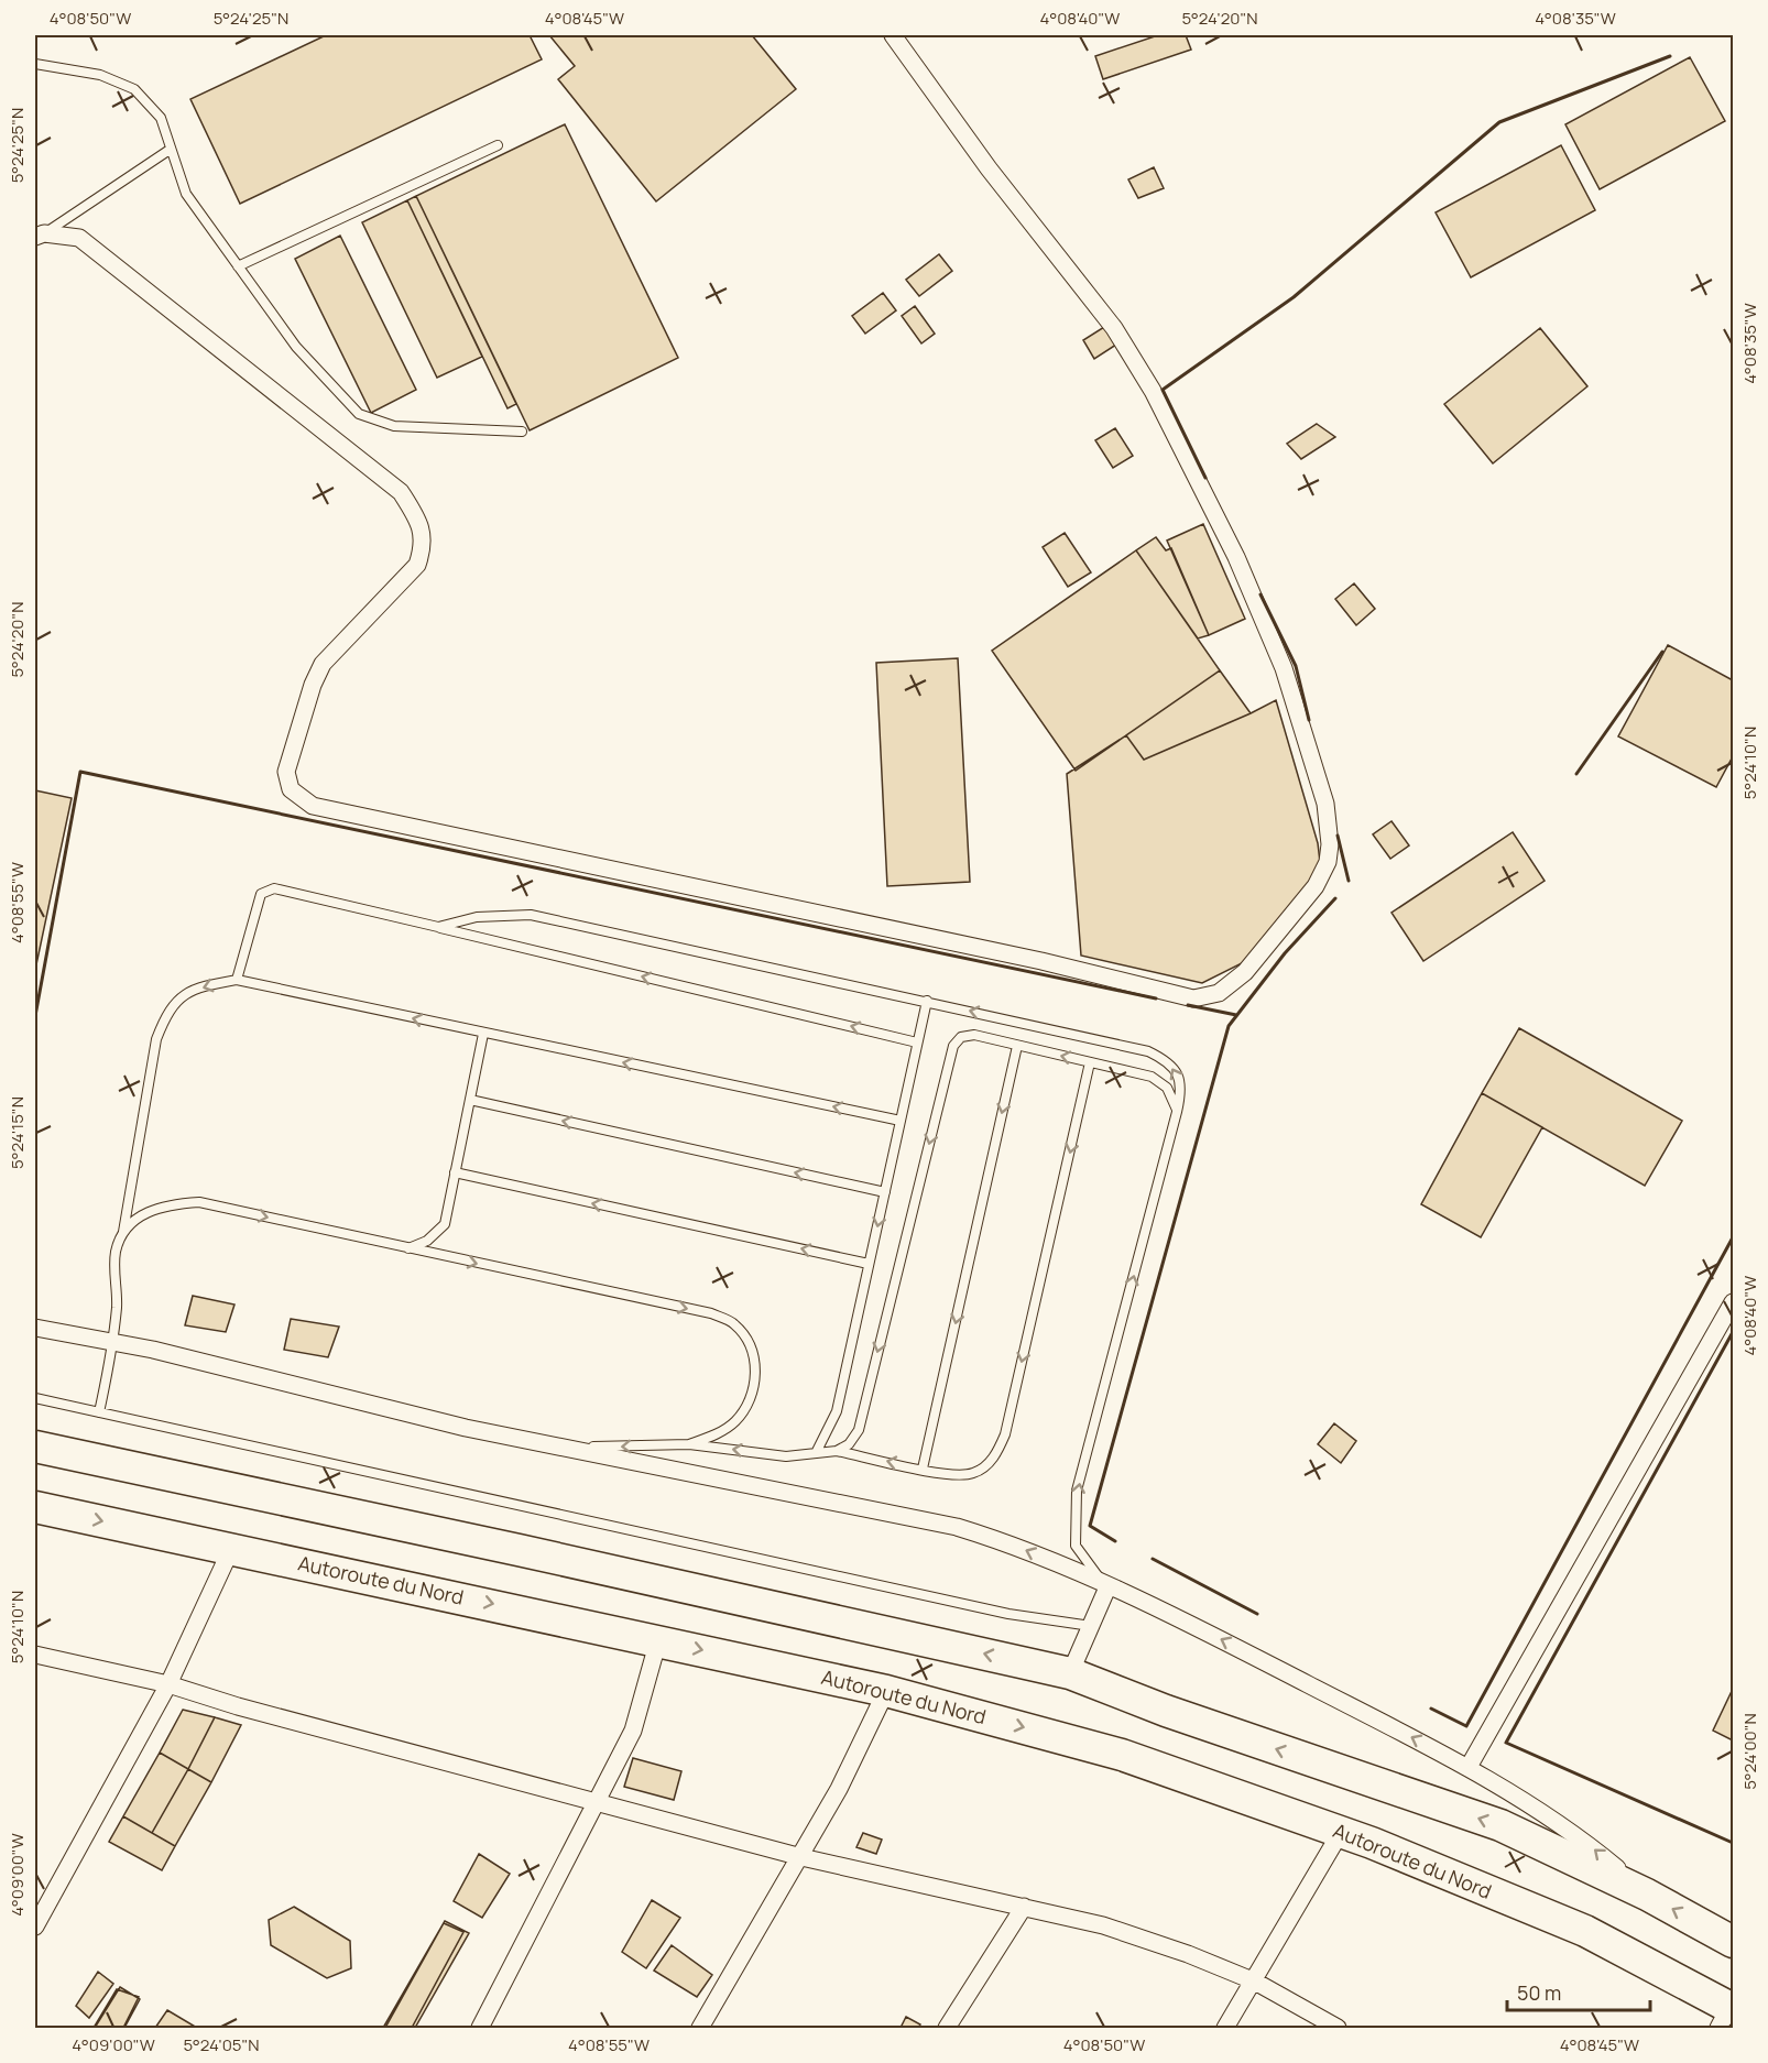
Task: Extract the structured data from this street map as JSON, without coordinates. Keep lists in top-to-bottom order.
{
  "streets": {
    "highway": ["Autoroute du Nord"]
  },
  "scale_bar": "50 m",
  "coordinates": [
    "4°08'50\"W",
    "5°24'25\"N",
    "4°08'45\"W",
    "4°08'40\"W",
    "5°24'20\"N",
    "4°08'35\"W",
    "5°24'10\"N",
    "4°08'55\"W",
    "5°24'15\"N",
    "5°24'00\"N",
    "4°09'00\"W",
    "5°24'05\"N"
  ]
}
